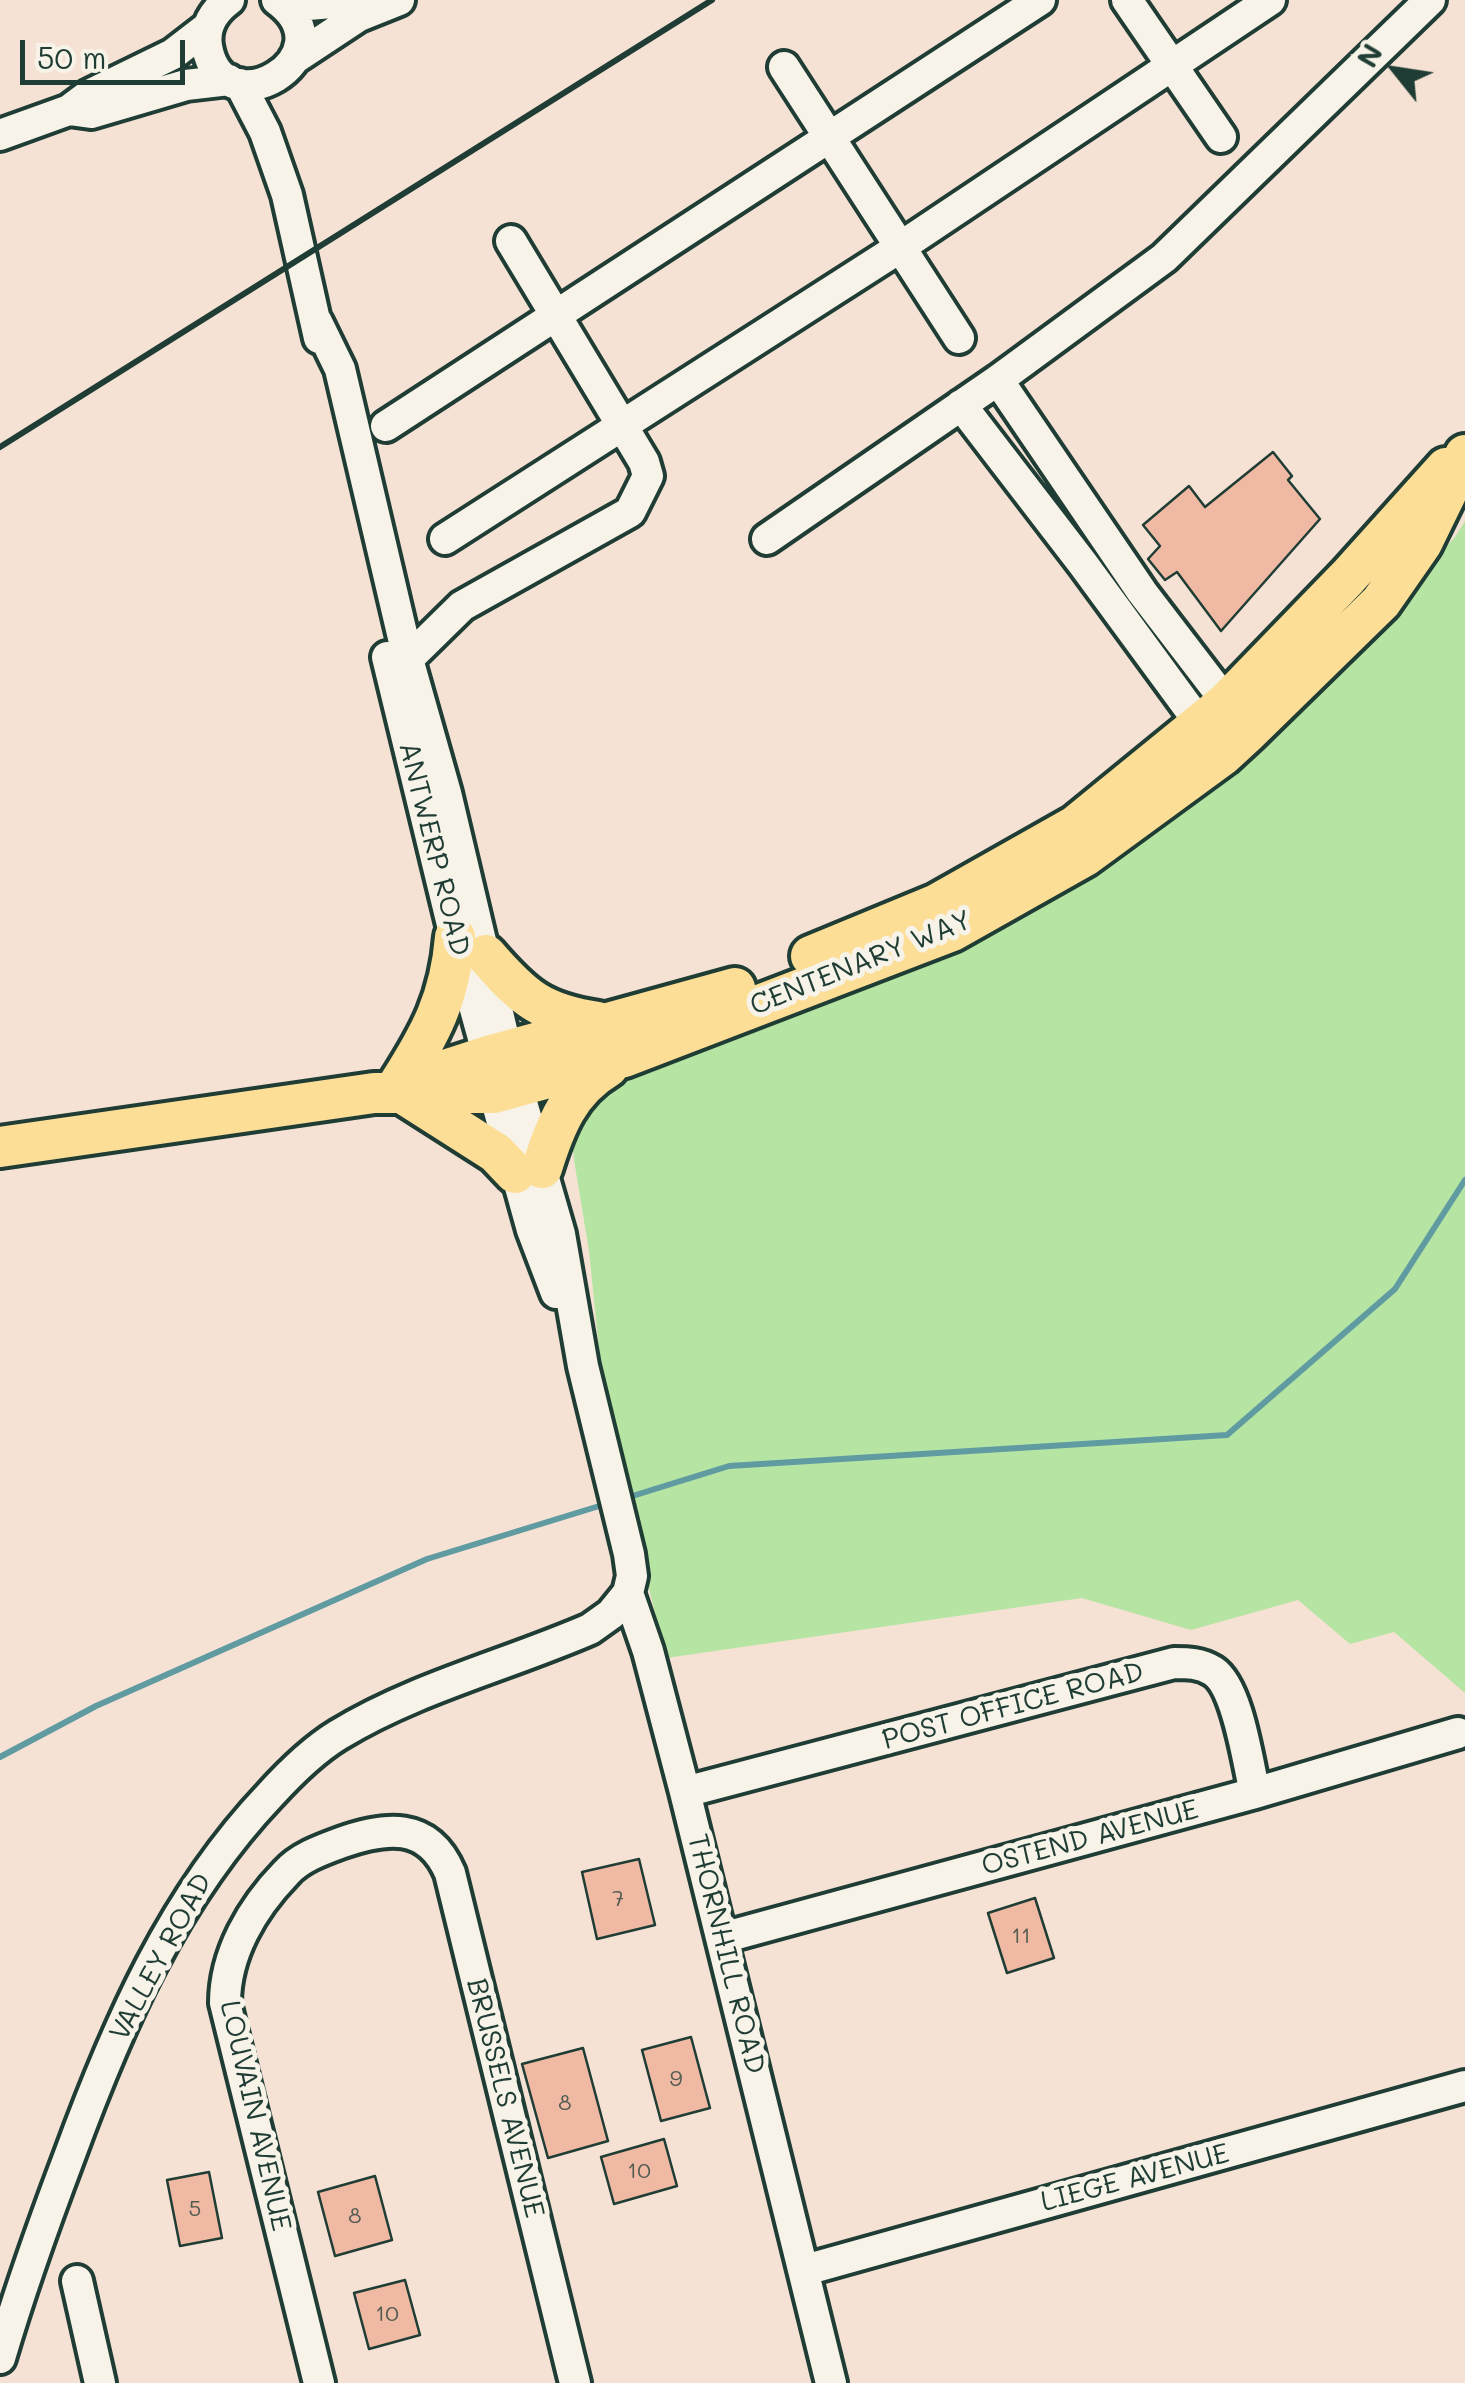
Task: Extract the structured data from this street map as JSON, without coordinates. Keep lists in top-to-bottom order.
{
  "streets": {
    "main road": ["CENTENARY WAY"],
    "street": [
      "ANTWERP ROAD",
      "POST OFFICE ROAD",
      "OSTEND AVENUE",
      "THORNHILL ROAD",
      "VALLEY ROAD",
      "BRUSSELS AVENUE",
      "LOUVAIN AVENUE",
      "LIEGE AVENUE"
    ]
  },
  "crossings": [
    ["ANTWERP ROAD", "CENTENARY WAY"],
    ["ANTWERP ROAD", "THORNHILL ROAD"],
    ["POST OFFICE ROAD", "OSTEND AVENUE"],
    ["POST OFFICE ROAD", "THORNHILL ROAD"],
    ["OSTEND AVENUE", "THORNHILL ROAD"],
    ["THORNHILL ROAD", "VALLEY ROAD"],
    ["THORNHILL ROAD", "LIEGE AVENUE"],
    ["BRUSSELS AVENUE", "LOUVAIN AVENUE"]
  ],
  "house_numbers": [
    "7",
    "11",
    "9",
    "8",
    "10",
    "5",
    "8",
    "10"
  ],
  "scale_bar": "50 m",
  "north": "top left"
}
